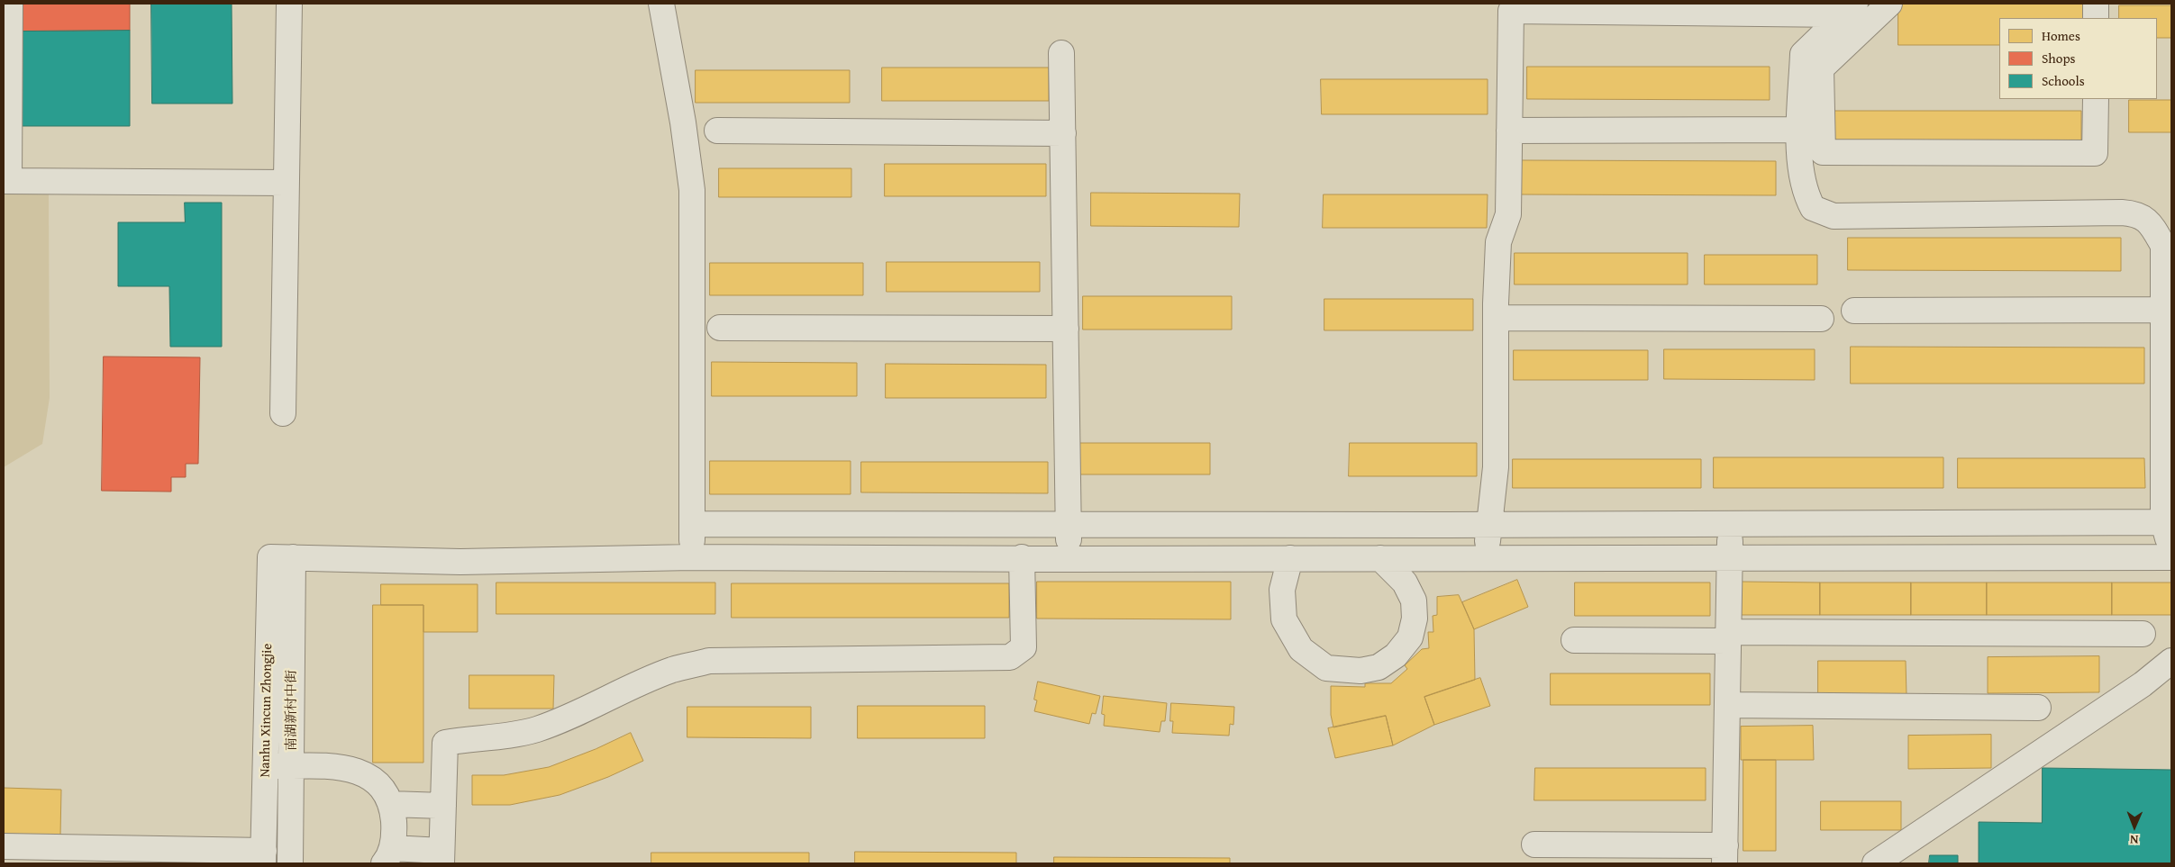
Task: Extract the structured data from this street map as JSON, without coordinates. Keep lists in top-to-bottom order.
{
  "streets": {
    "street": ["Nanhu Xincun Zhongjie", "南湖新村中街"]
  },
  "crossings": [
    ["Nanhu Xincun Zhongjie", "南湖新村中街"]
  ],
  "legend": ["Homes", "Shops", "Schools"],
  "north": "bottom"
}
